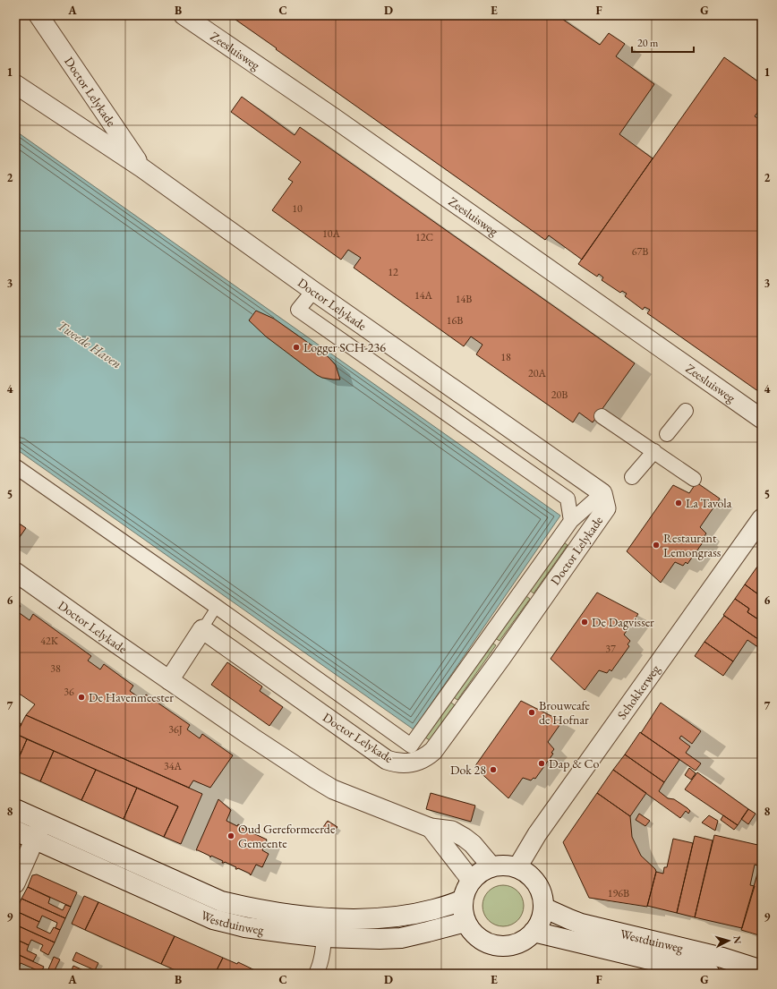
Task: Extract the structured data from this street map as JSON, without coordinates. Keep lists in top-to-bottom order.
{
  "streets": {
    "main road": ["Westduinweg"],
    "street": ["Zeesluisweg", "Doctor Lelykade", "Schokkerweg"]
  },
  "crossings": [
    ["Doctor Lelykade", "Schokkerweg"],
    ["Doctor Lelykade", "Westduinweg"],
    ["Schokkerweg", "Westduinweg"]
  ],
  "water": ["Tweede Haven"],
  "places": [
    "Logger SCH-236",
    "La Tavola",
    "Restaurant Lemongrass",
    "De Dagvisser",
    "De Havenmeester",
    "Brouwcafe de Hofnar",
    "Dap & Co",
    "Dok 28",
    "Oud Gereformeerde Gemeente"
  ],
  "house_numbers": [
    "10",
    "10A",
    "12C",
    "67B",
    "12",
    "14A",
    "14B",
    "16B",
    "18",
    "20A",
    "20B",
    "42K",
    "37",
    "38",
    "36",
    "36J",
    "34A",
    "196B"
  ],
  "scale_bar": "20 m",
  "north": "right",
  "grid": {
    "columns": [
      "A",
      "B",
      "C",
      "D",
      "E",
      "F",
      "G"
    ],
    "rows": [
      "1",
      "2",
      "3",
      "4",
      "5",
      "6",
      "7",
      "8",
      "9"
    ]
  }
}
